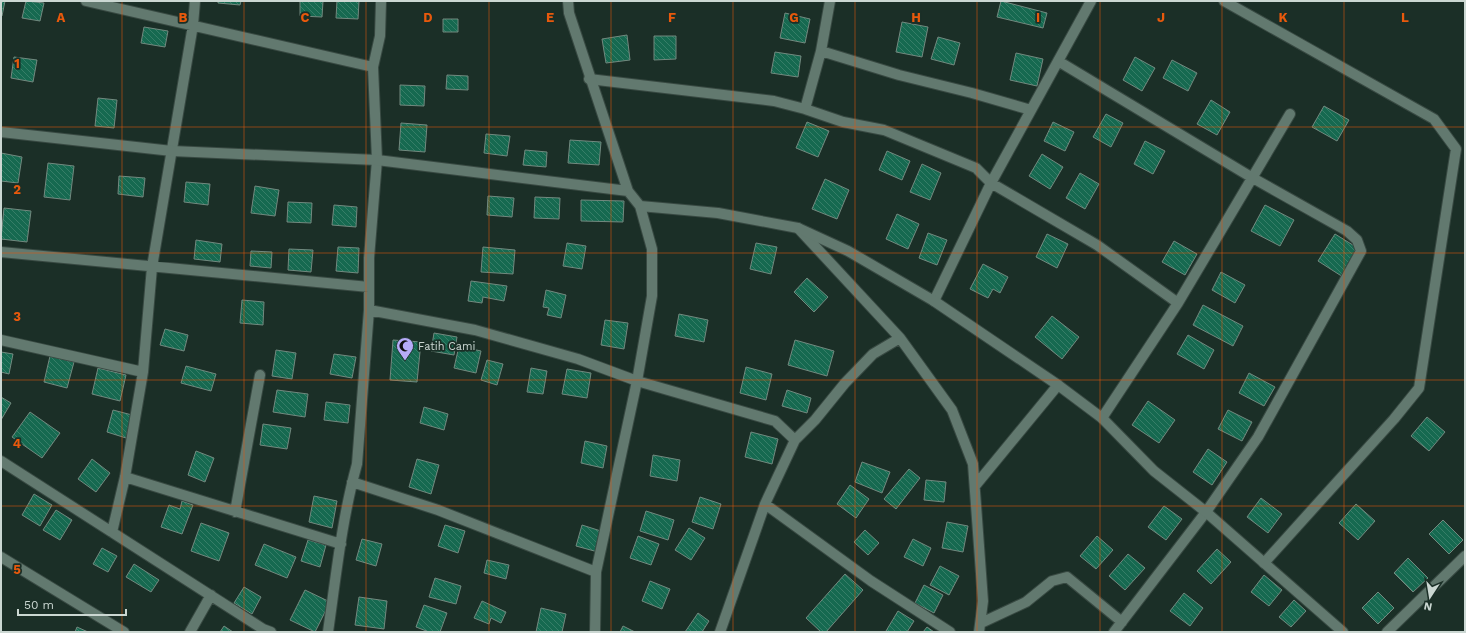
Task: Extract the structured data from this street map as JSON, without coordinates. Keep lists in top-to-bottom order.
{
  "places": {
    "mosque": ["Fatih Cami"]
  },
  "scale_bar": "50 m",
  "north": "bottom",
  "grid": {
    "columns": [
      "A",
      "B",
      "C",
      "D",
      "E",
      "F",
      "G",
      "H",
      "I",
      "J",
      "K",
      "L"
    ],
    "rows": [
      "1",
      "2",
      "3",
      "4",
      "5"
    ]
  }
}
